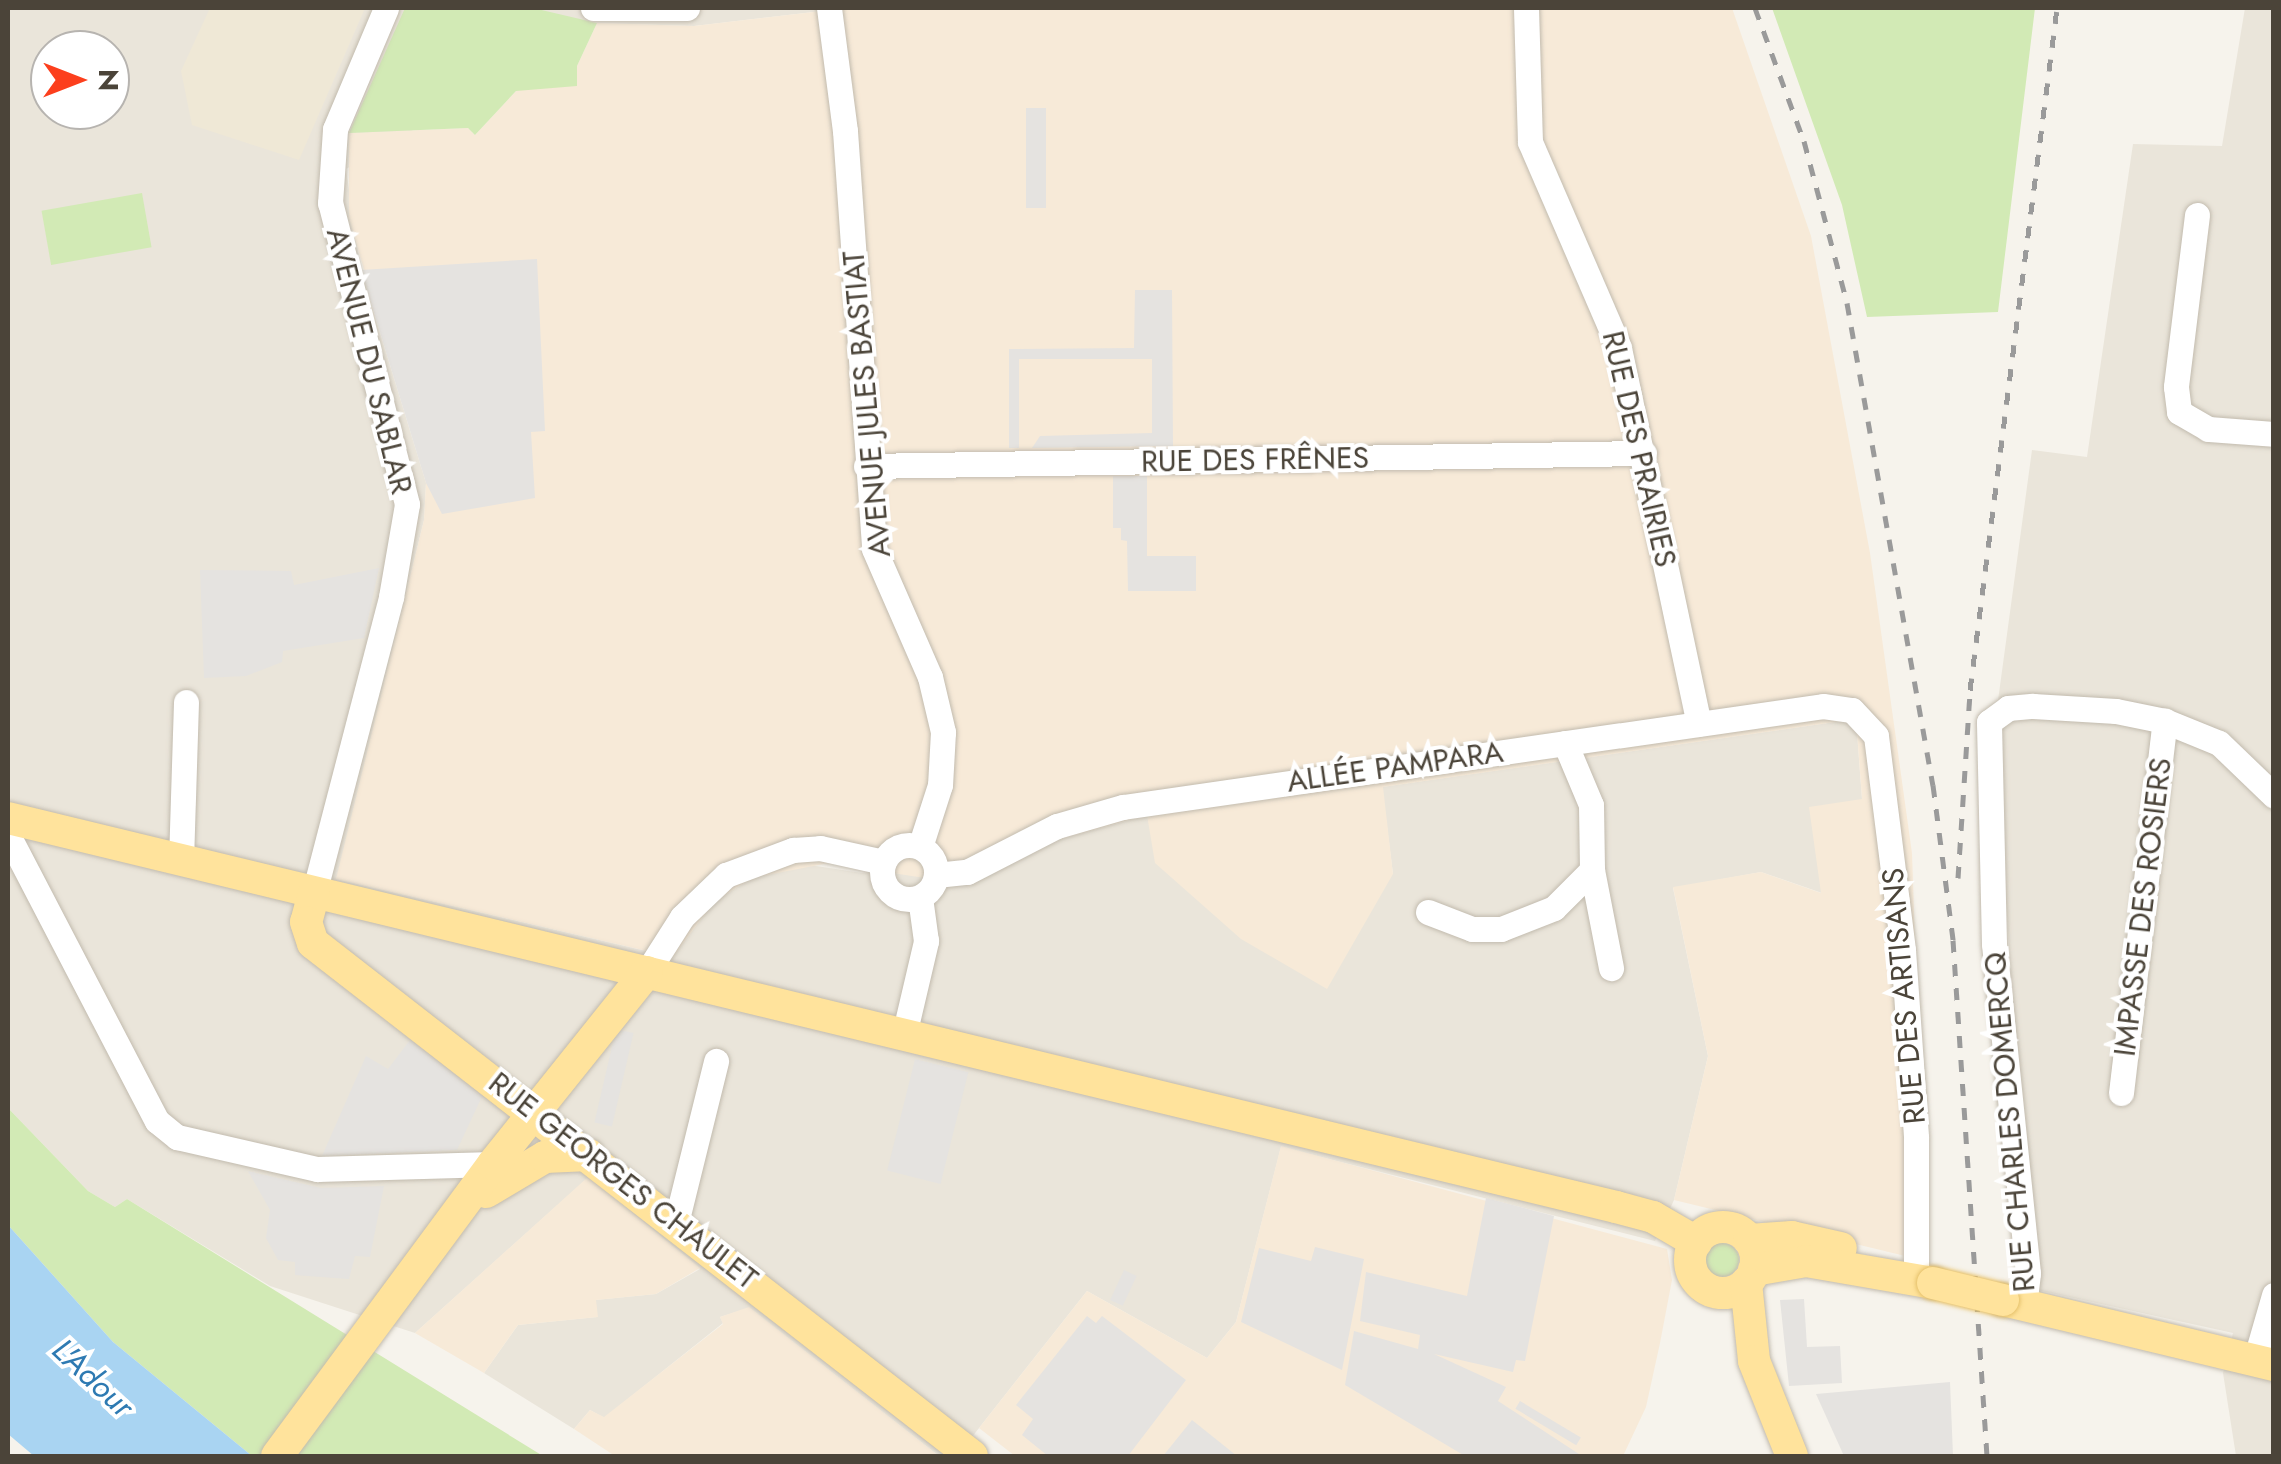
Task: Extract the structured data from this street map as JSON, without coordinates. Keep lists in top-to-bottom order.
{
  "streets": {
    "main road": ["RUE GEORGES CHAULET"],
    "street": [
      "AVENUE DU SABLAR",
      "AVENUE JULES BASTIAT",
      "RUE DES PRAIRIES",
      "RUE DES FRÊNES",
      "ALLÉE PAMPARA",
      "IMPASSE DES ROSIERS",
      "RUE DES ARTISANS",
      "RUE CHARLES DOMERCQ"
    ]
  },
  "crossings": [
    ["AVENUE DU SABLAR", "RUE GEORGES CHAULET"],
    ["AVENUE JULES BASTIAT", "RUE DES FRÊNES"],
    ["AVENUE JULES BASTIAT", "ALLÉE PAMPARA"],
    ["RUE DES PRAIRIES", "RUE DES FRÊNES"],
    ["RUE DES PRAIRIES", "ALLÉE PAMPARA"],
    ["ALLÉE PAMPARA", "RUE DES ARTISANS"],
    ["IMPASSE DES ROSIERS", "RUE CHARLES DOMERCQ"]
  ],
  "water": ["L'Adour"],
  "north": "right"
}
